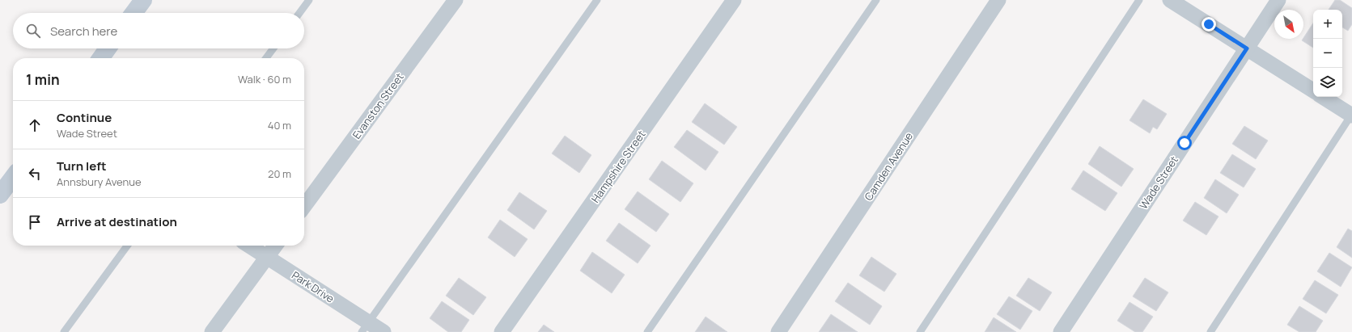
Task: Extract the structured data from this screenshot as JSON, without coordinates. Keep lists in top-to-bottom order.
{
  "streets": {
    "street": [
      "Evanston Street",
      "Hampshire Street",
      "Camden Avenue",
      "Wade Street",
      "Park Drive"
    ]
  },
  "north": "bottom right",
  "page": {
    "map_buttons": ["+", "−"],
    "search": "Search here",
    "heading": ["1 min", "Walk · 60 m"],
    "list": [
      ["Continue", "Wade Street", "40 m"],
      ["Turn left", "Annsbury Avenue", "20 m"],
      "Arrive at destination"
    ]
  }
}
